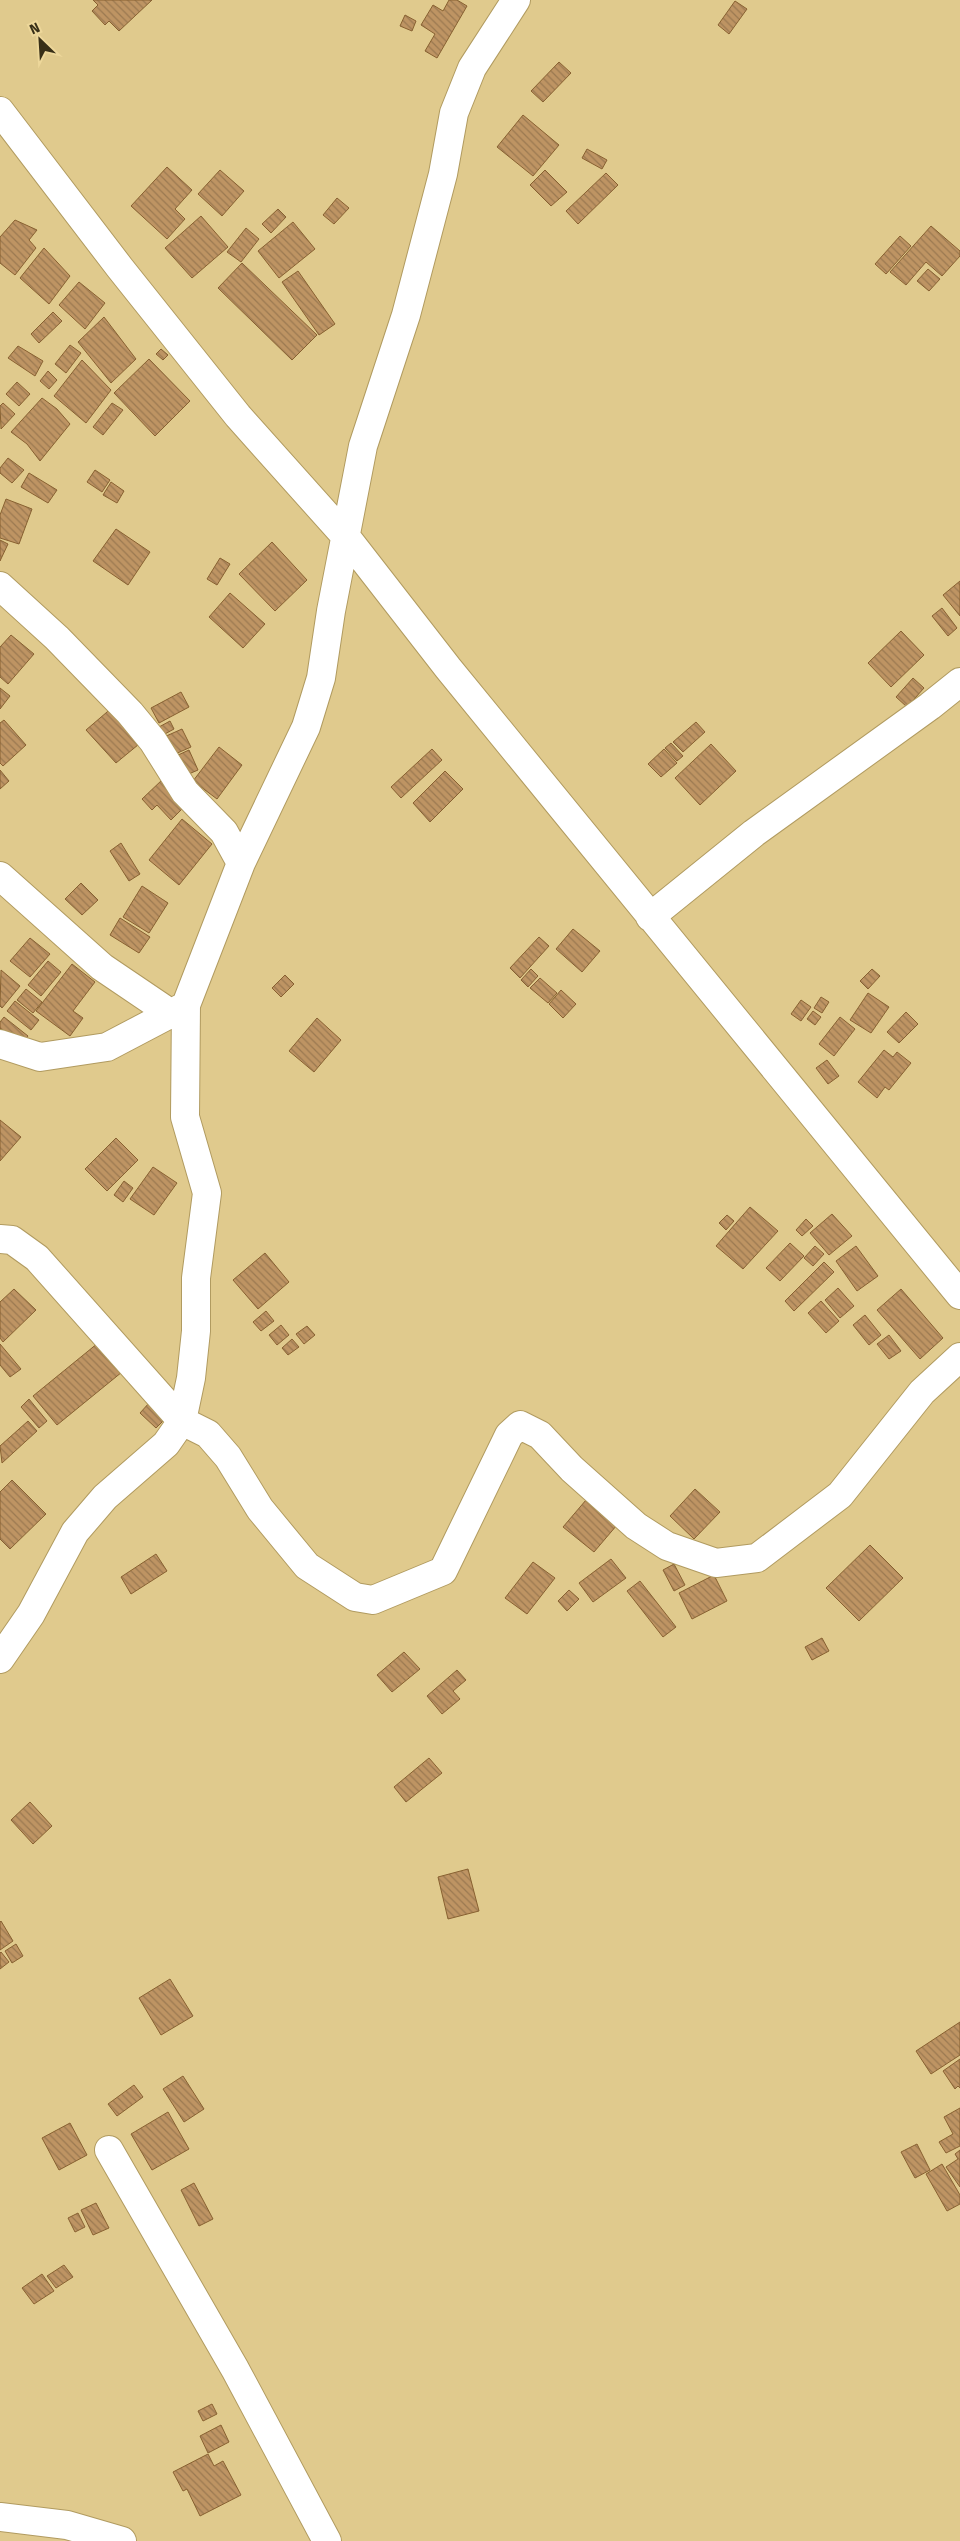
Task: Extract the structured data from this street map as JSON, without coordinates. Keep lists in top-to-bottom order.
{
  "north": "top left"
}
